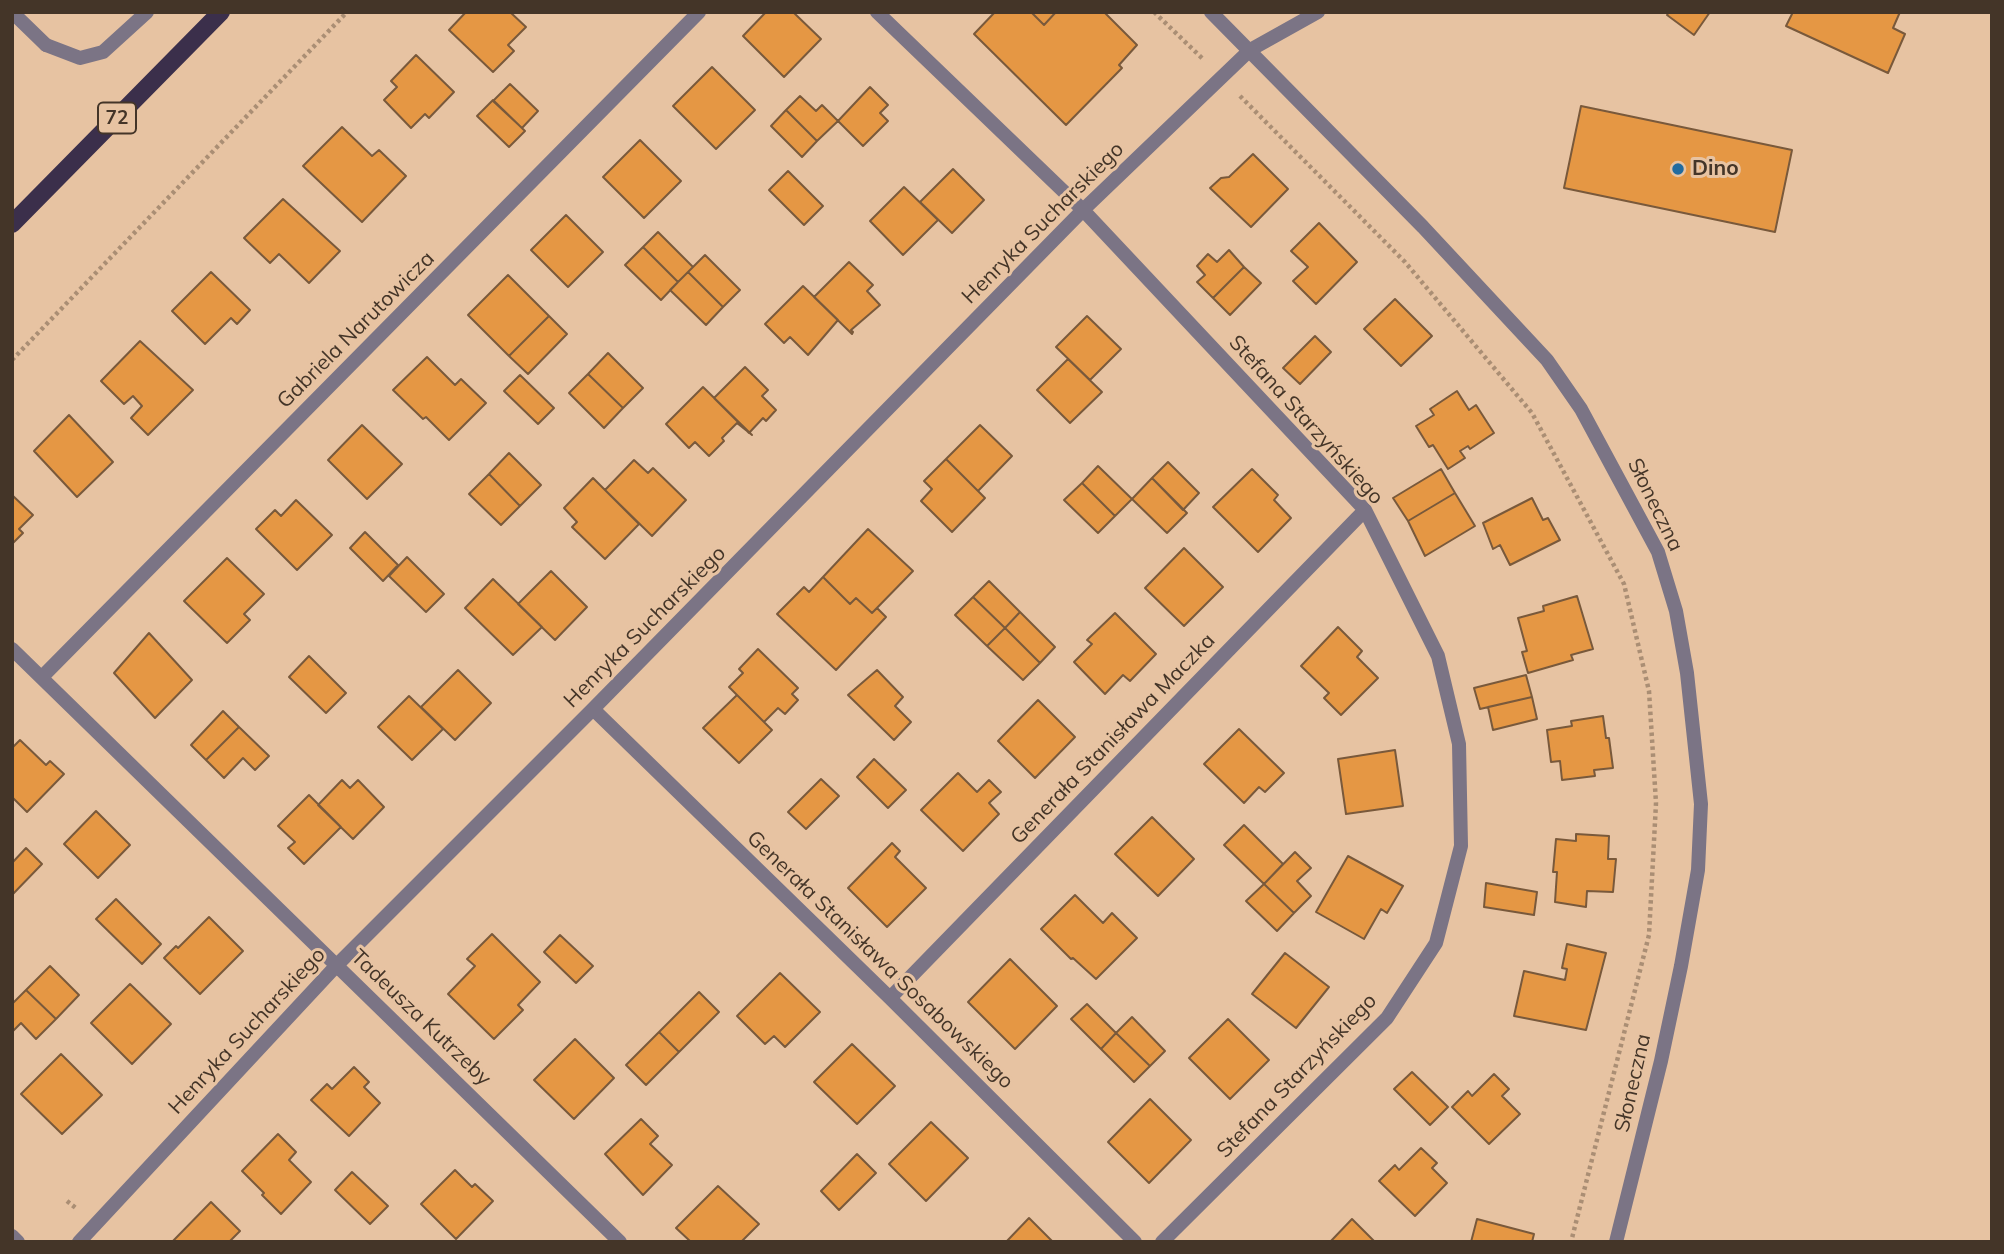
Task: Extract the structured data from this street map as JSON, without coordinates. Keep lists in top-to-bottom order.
{
  "streets": {
    "main road": ["72"],
    "street": [
      "Henryka Sucharskiego",
      "Gabriela Narutowicza",
      "Stefana Starzyńskiego",
      "Słoneczna",
      "Generała Stanisława Maczka",
      "Generała Stanisława Sosabowskiego",
      "Tadeusza Kutrzeby"
    ]
  },
  "crossings": [
    ["Henryka Sucharskiego", "Stefana Starzyńskiego"],
    ["Henryka Sucharskiego", "Słoneczna"],
    ["Henryka Sucharskiego", "Generała Stanisława Sosabowskiego"],
    ["Henryka Sucharskiego", "Tadeusza Kutrzeby"],
    ["Gabriela Narutowicza", "Tadeusza Kutrzeby"],
    ["Stefana Starzyńskiego", "Generała Stanisława Maczka"],
    ["Generała Stanisława Maczka", "Generała Stanisława Sosabowskiego"]
  ],
  "places": ["Dino"]
}
